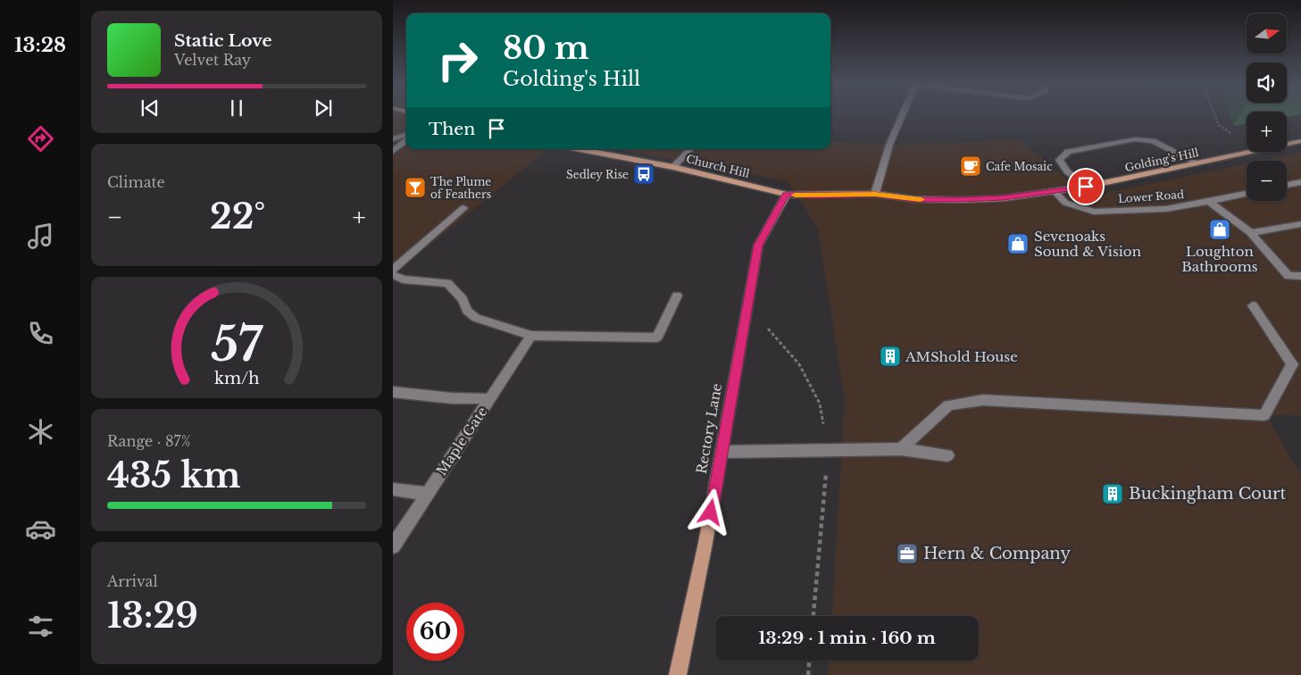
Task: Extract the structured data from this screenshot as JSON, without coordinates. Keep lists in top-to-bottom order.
{
  "streets": {
    "main road": ["Golding's Hill", "Church Hill", "Rectory Lane"],
    "street": ["Lower Road", "Maple Gate"]
  },
  "crossings": [
    ["Golding's Hill", "Church Hill"],
    ["Golding's Hill", "Lower Road"],
    ["Golding's Hill", "Rectory Lane"],
    ["Church Hill", "Rectory Lane"]
  ],
  "places": {
    "cafe": ["Cafe Mosaic"],
    "bus stop": ["Sedley Rise"],
    "bar": ["The Plume of Feathers"],
    "shop": ["Loughton Bathrooms", "Sevenoaks Sound & Vision"],
    "building": ["AMShold House", "Buckingham Court"],
    "office": ["Hern & Company"]
  },
  "north": "right",
  "page": {
    "tabs": "13:28",
    "map_buttons": ["+", "−"],
    "turn": ["80 m", "Golding's Hill"],
    "song": ["Static Love", "Velvet Ray"],
    "then": "Then",
    "tile": [
      "Climate",
      ["Range · 87%", "435 km"],
      ["Arrival", "13:29"]
    ],
    "heat": ["−", "22°", "+"],
    "limit": "60",
    "trip": "13:29 · 1 min · 160 m",
    "gauge": ["57", "km/h"]
  }
}
